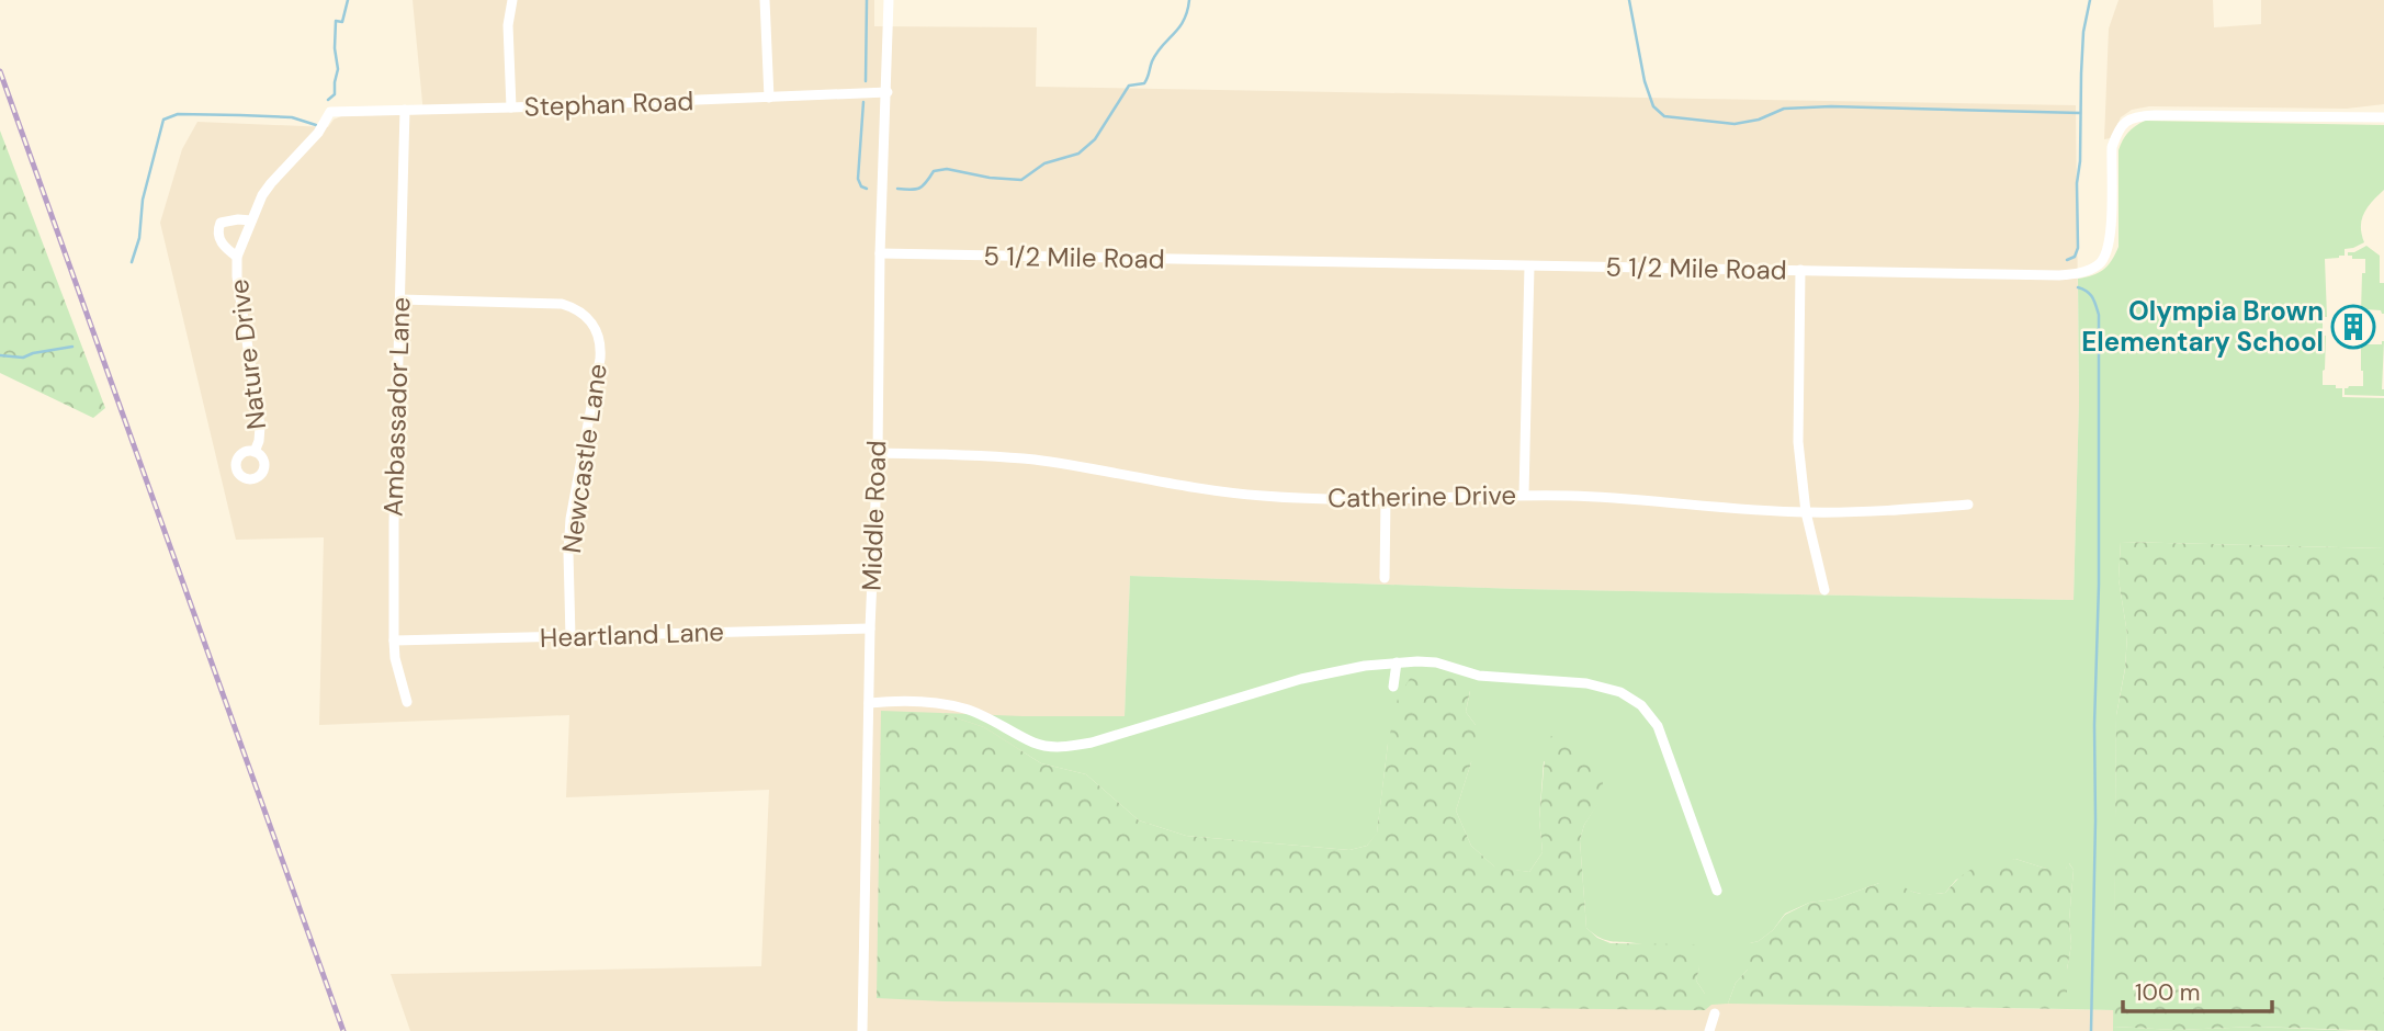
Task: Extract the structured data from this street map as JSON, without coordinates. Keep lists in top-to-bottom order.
{
  "streets": {
    "street": [
      "Stephan Road",
      "5 1/2 Mile Road",
      "Nature Drive",
      "Ambassador Lane",
      "Newcastle Lane",
      "Catherine Drive",
      "Middle Road",
      "Heartland Lane"
    ]
  },
  "crossings": [
    ["Stephan Road", "Nature Drive"],
    ["Stephan Road", "Ambassador Lane"],
    ["Stephan Road", "Middle Road"],
    ["5 1/2 Mile Road", "Middle Road"],
    ["Ambassador Lane", "Newcastle Lane"],
    ["Ambassador Lane", "Heartland Lane"],
    ["Newcastle Lane", "Heartland Lane"],
    ["Catherine Drive", "Middle Road"],
    ["Middle Road", "Heartland Lane"]
  ],
  "places": {
    "building": ["Olympia Brown Elementary School"]
  },
  "scale_bar": "100 m"
}
